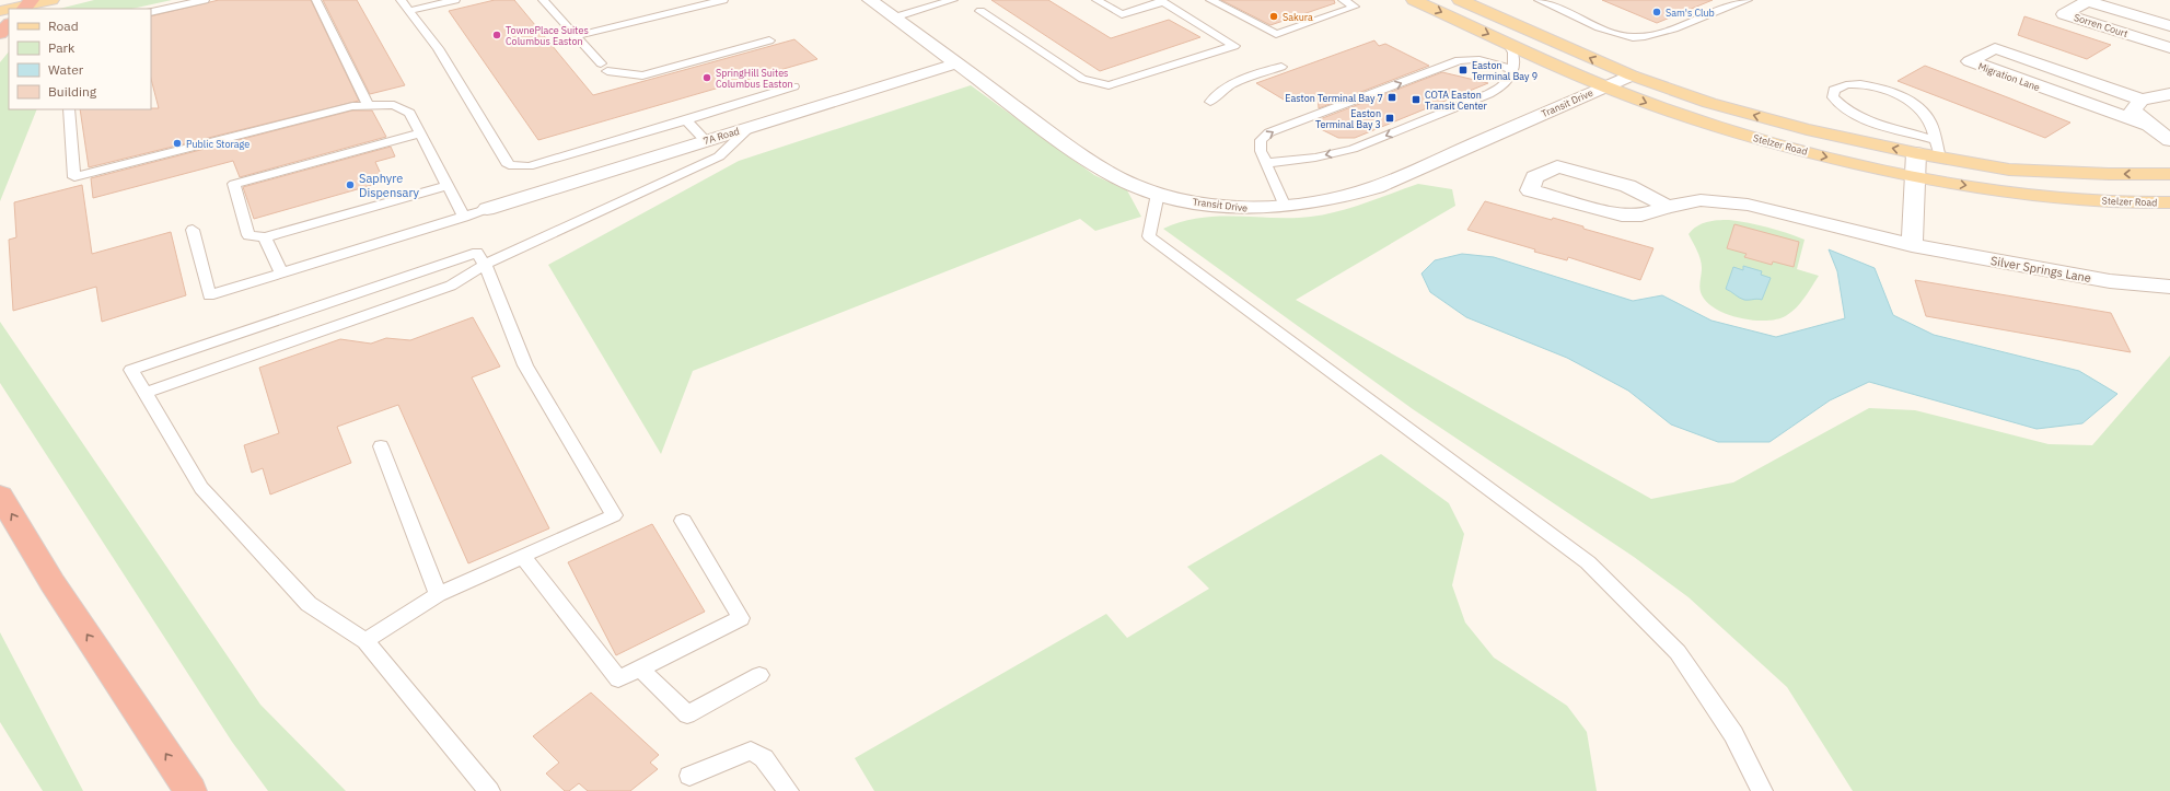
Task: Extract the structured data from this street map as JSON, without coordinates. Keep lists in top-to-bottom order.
{
  "streets": {
    "main road": ["Stelzer Road"],
    "street": [
      "Sorren Court",
      "Migration Lane",
      "Transit Drive",
      "7A Road",
      "Silver Springs Lane"
    ]
  },
  "crossings": [
    ["Transit Drive", "7A Road"],
    ["Transit Drive", "Stelzer Road"]
  ],
  "places": {
    "other": [
      "Sam's Club",
      "Sakura",
      "TownePlace Suites Columbus Easton",
      "SpringHill Suites Columbus Easton",
      "Public Storage",
      "Saphyre Dispensary"
    ],
    "transit": [
      "Easton Terminal Bay 9",
      "Easton Terminal Bay 7",
      "COTA Easton Transit Center",
      "Easton Terminal Bay 3"
    ]
  },
  "legend": [
    "Road",
    "Park",
    "Water",
    "Building"
  ]
}
